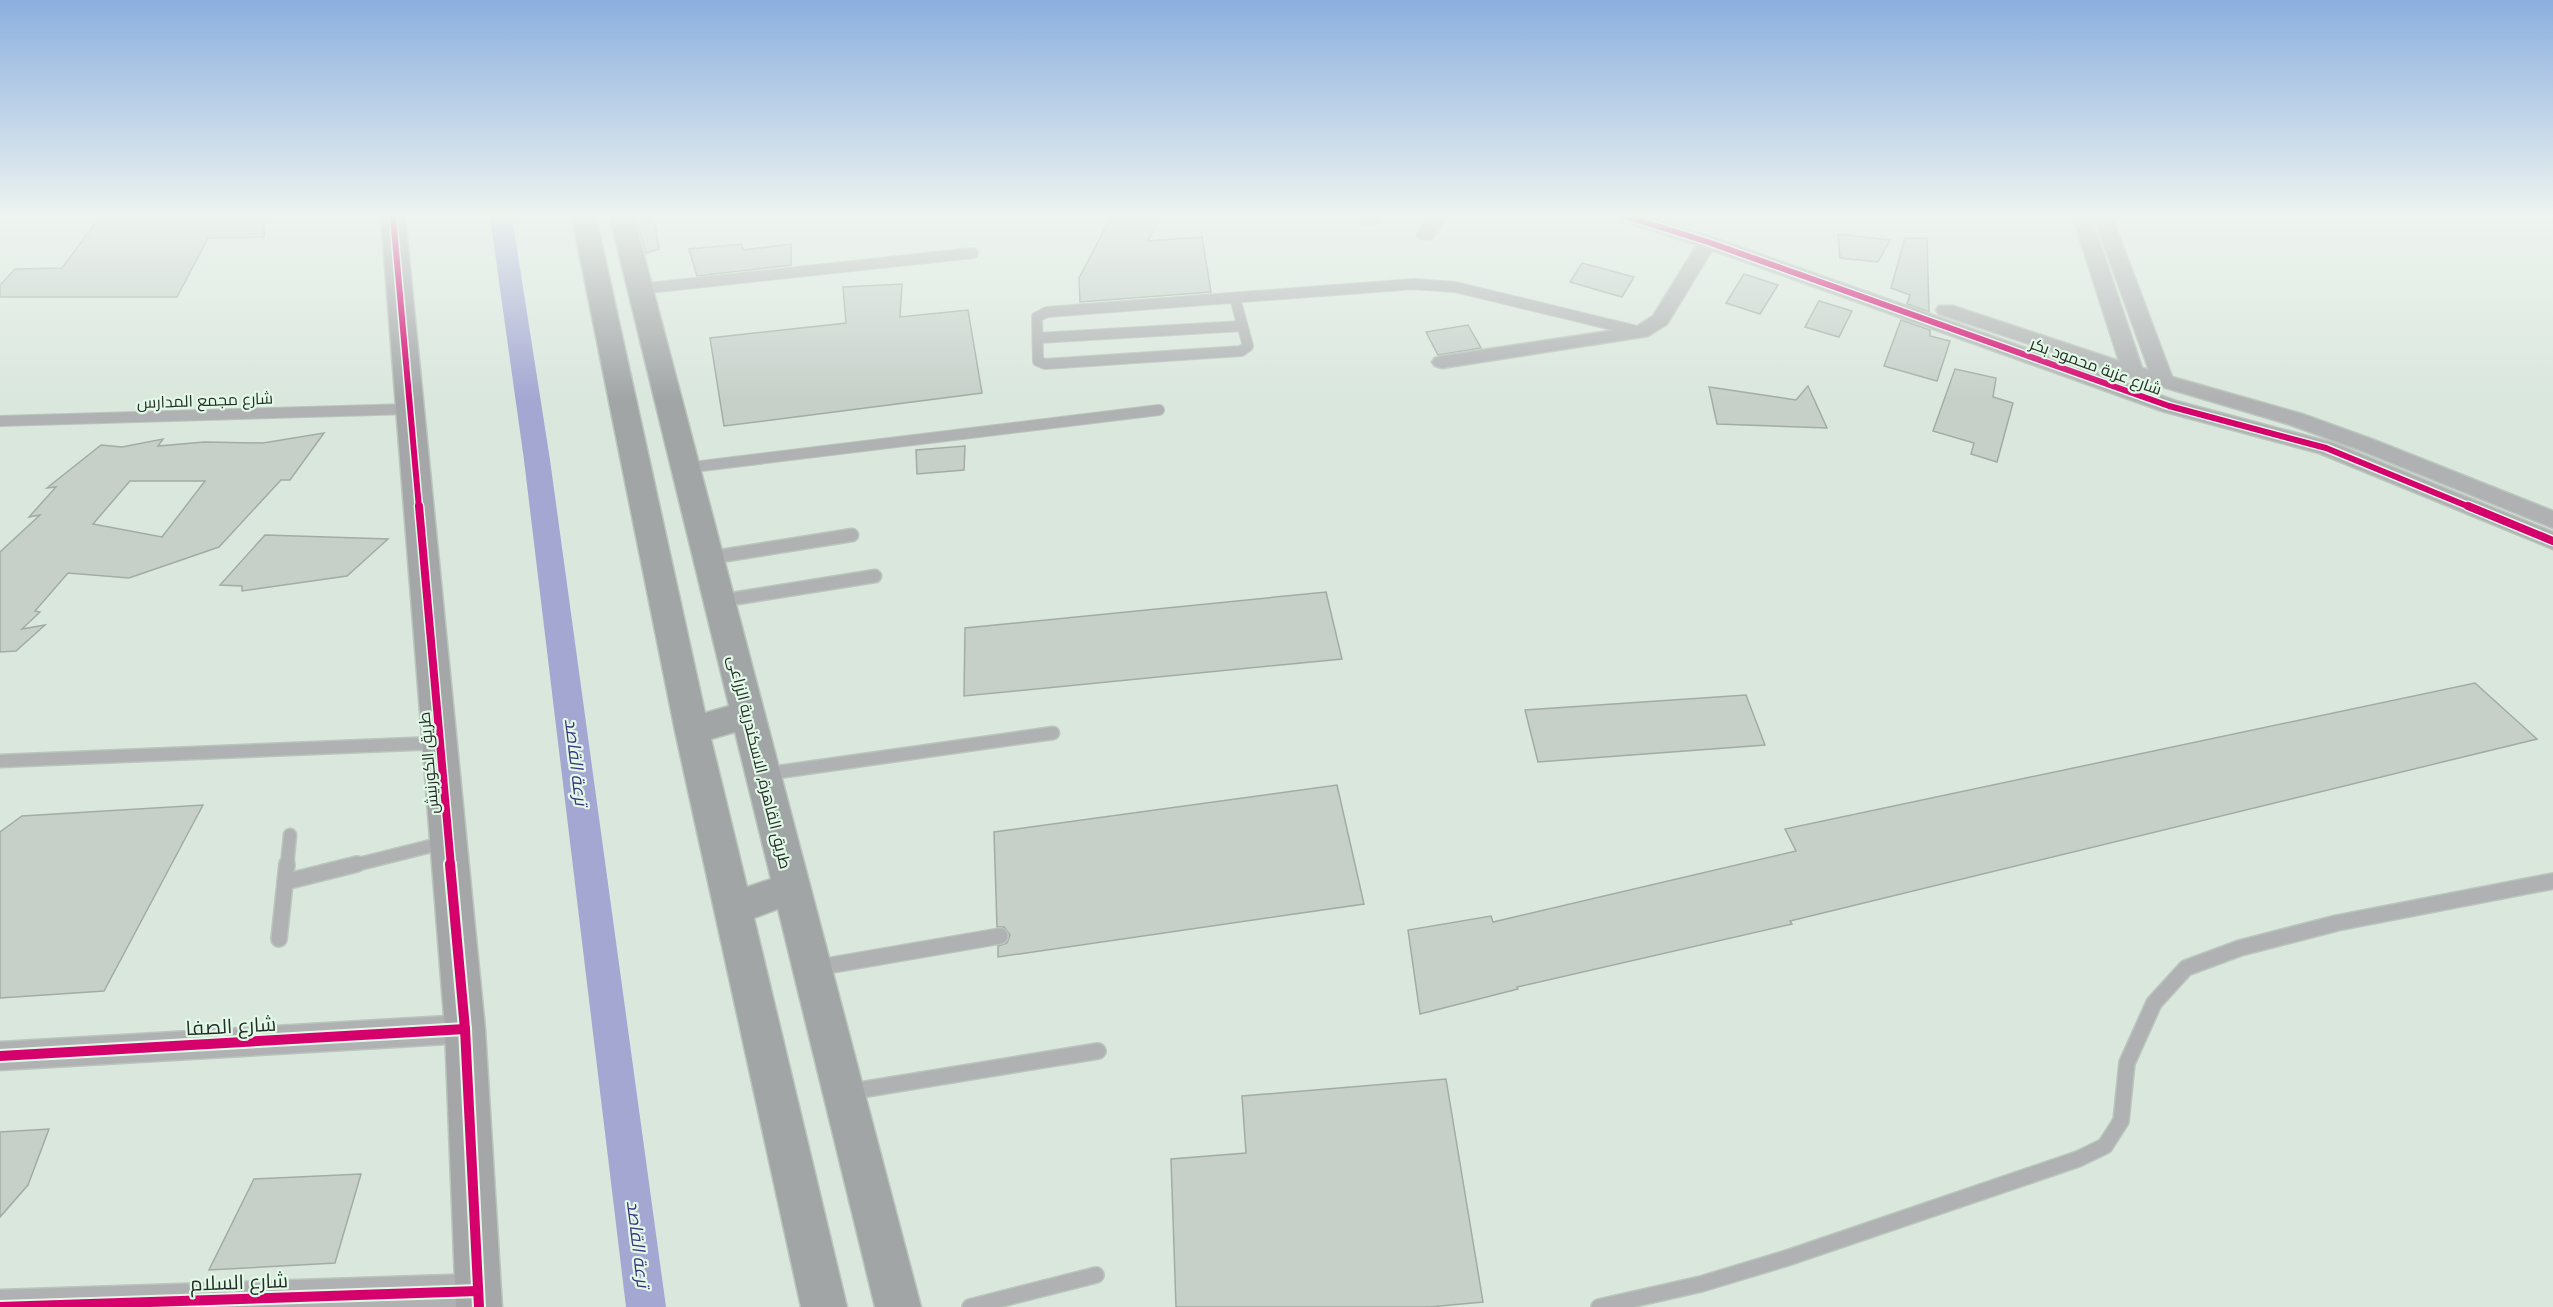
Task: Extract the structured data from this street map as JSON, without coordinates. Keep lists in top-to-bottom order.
{
  "streets": {
    "highway": ["طريق القاهرة, الاسكندرية الزراعى"],
    "street": [
      "شارع عزبة محمود بكر",
      "طريق الكورنيش",
      "شارع الصفا",
      "شارع السلام"
    ],
    "lane": ["شارع مجمع المدارس"]
  },
  "crossings": [
    ["شارع مجمع المدارس", "طريق الكورنيش"],
    ["طريق الكورنيش", "شارع الصفا"],
    ["طريق الكورنيش", "شارع السلام"]
  ],
  "water": ["ترعة القاصد"]
}
